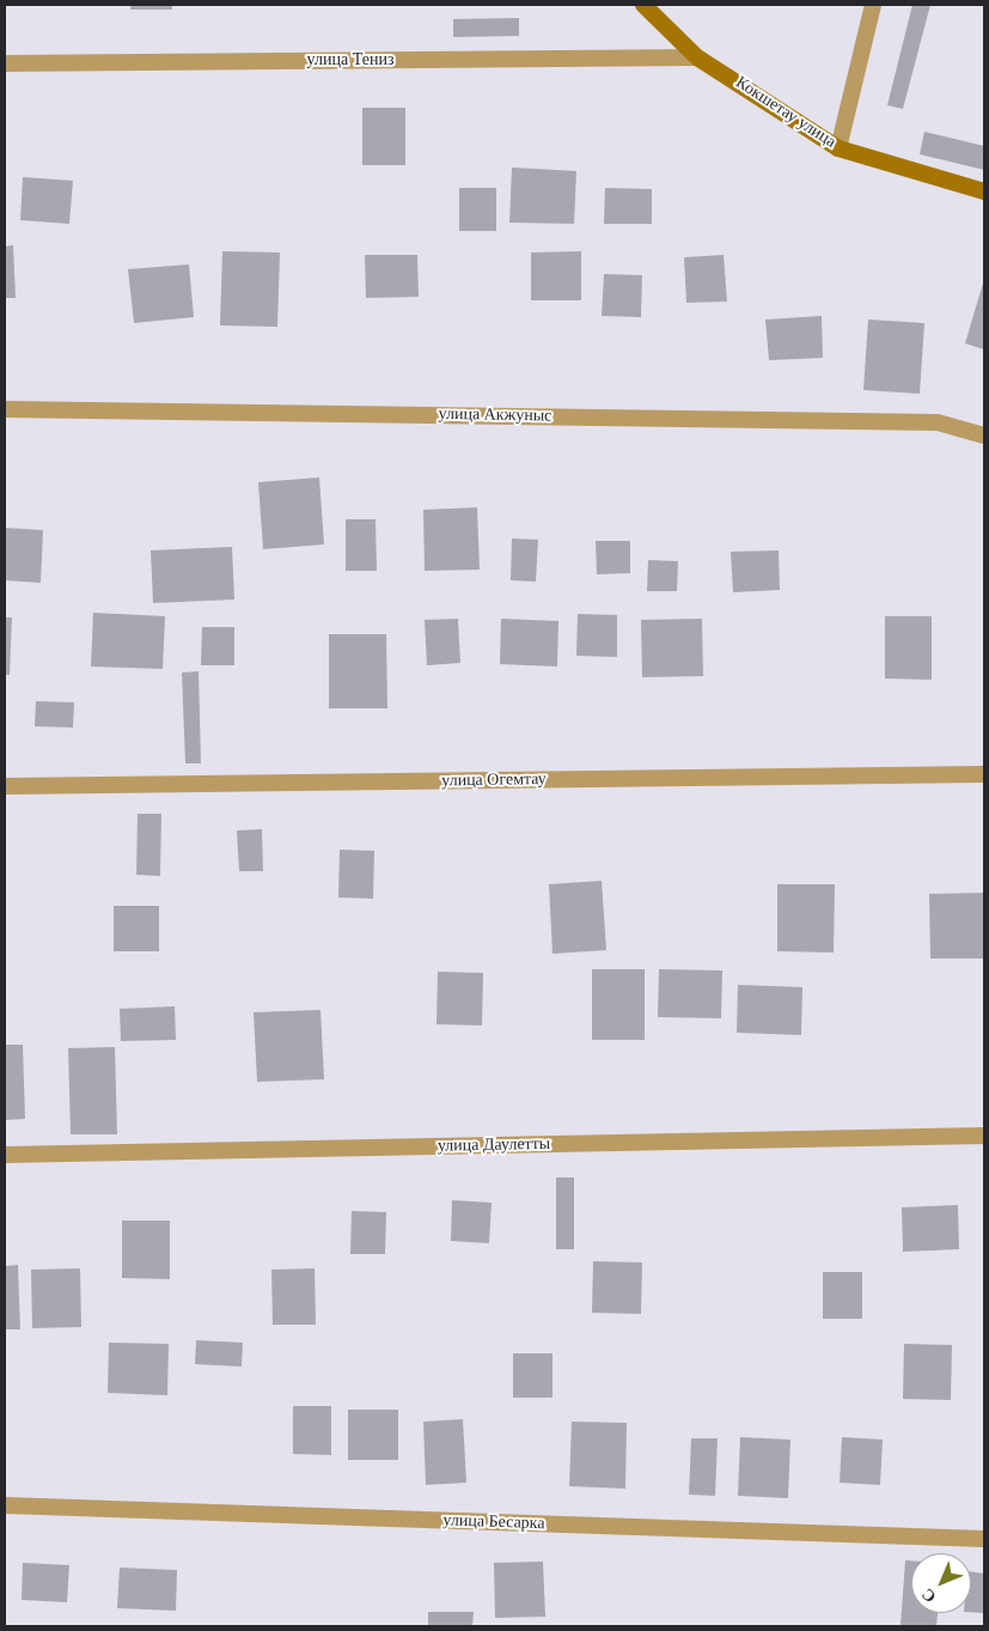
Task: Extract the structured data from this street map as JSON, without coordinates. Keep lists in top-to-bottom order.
{
  "streets": {
    "main road": ["Кокшетау улица"],
    "street": [
      "улица Тениз",
      "улица Акжуныс",
      "улица Огемтау",
      "улица Даулетты",
      "улица Бесарка"
    ]
  },
  "crossings": [
    ["улица Тениз", "Кокшетау улица"]
  ],
  "north": "bottom left"
}
